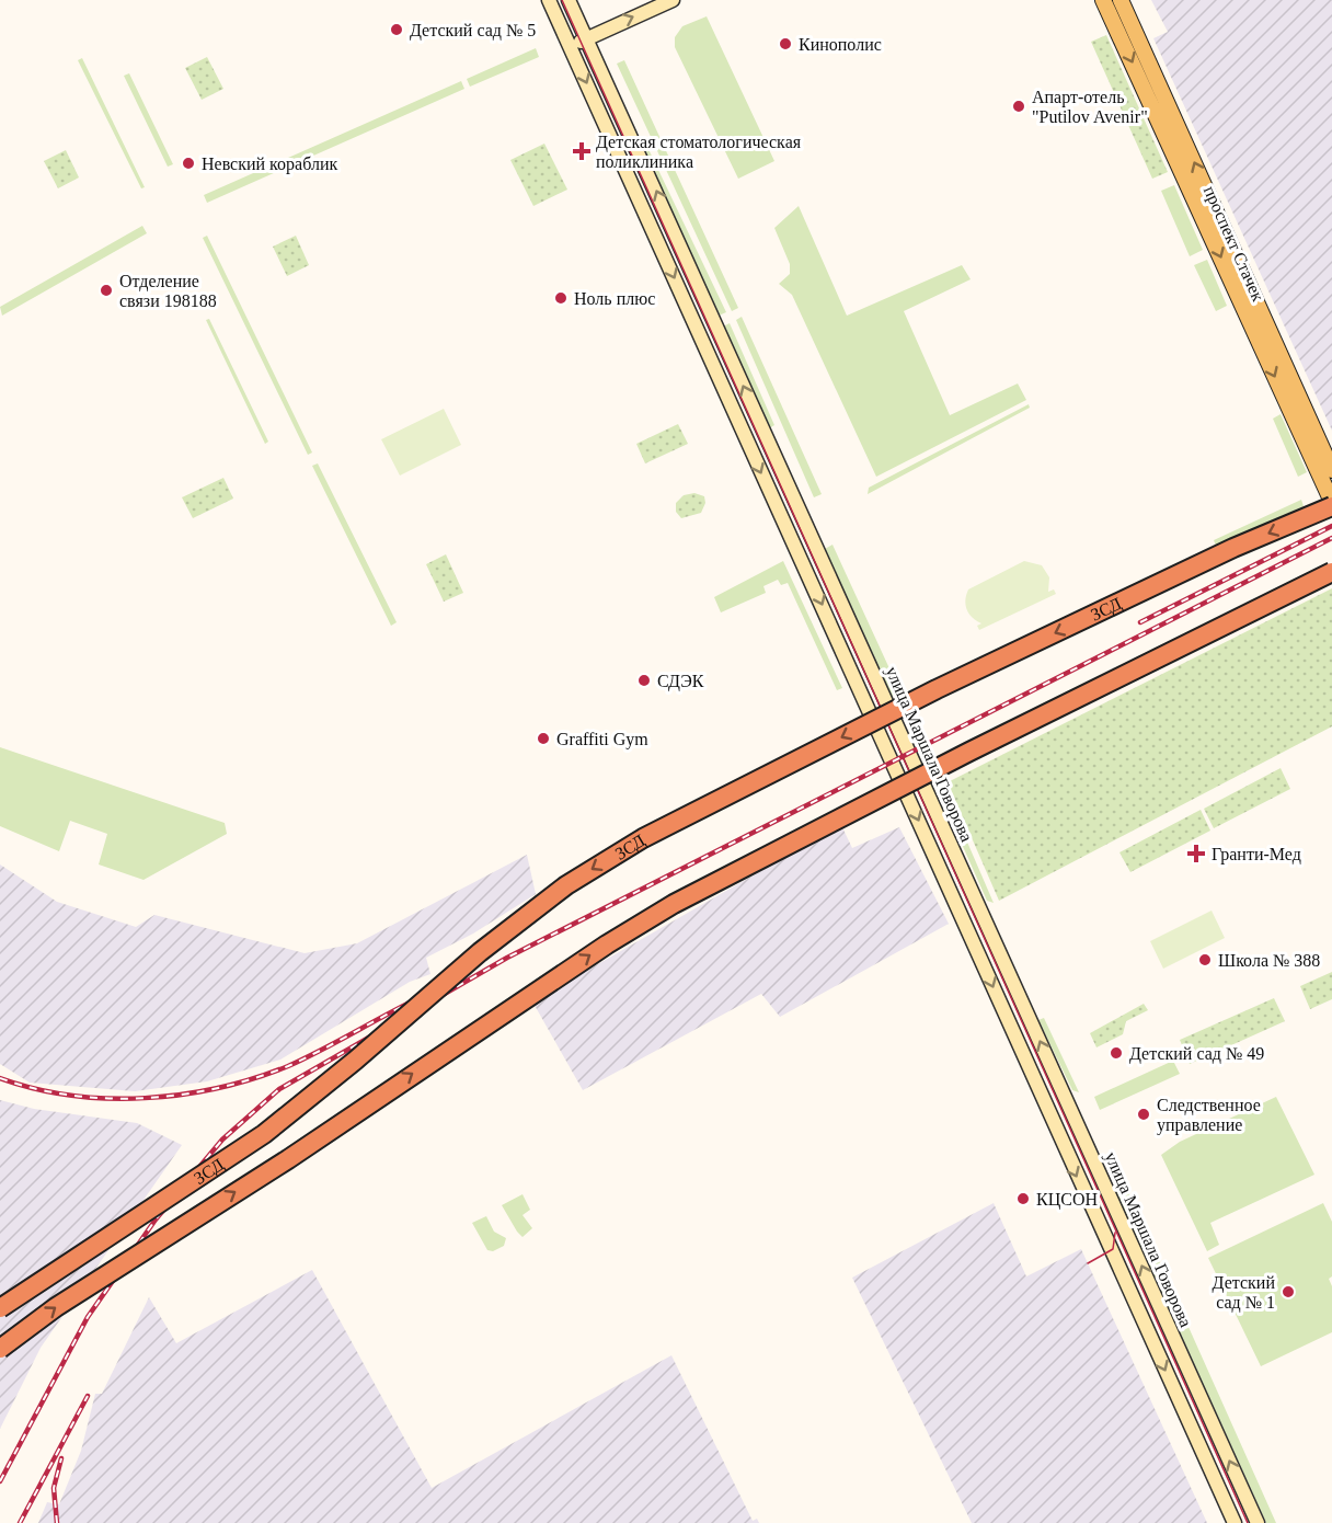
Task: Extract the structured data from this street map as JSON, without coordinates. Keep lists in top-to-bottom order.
{
  "streets": {
    "highway": ["ЗСД"],
    "main road": ["проспект Стачек", "улица Маршала Говорова"]
  },
  "crossings": [
    ["проспект Стачек", "ЗСД"]
  ],
  "places": {
    "other": [
      "Детский сад № 5",
      "Кинополис",
      "Апарт-отель \"Putilov Avenir\"",
      "Невский кораблик",
      "Отделение связи 198188",
      "Ноль плюс",
      "СДЭК",
      "Graffiti Gym",
      "Школа № 388",
      "Детский сад № 49",
      "Следственное управление",
      "КЦСОН",
      "Детский сад № 1"
    ],
    "health": ["Детская стоматологическая поликлиника", "Гранти-Мед"]
  }
}
